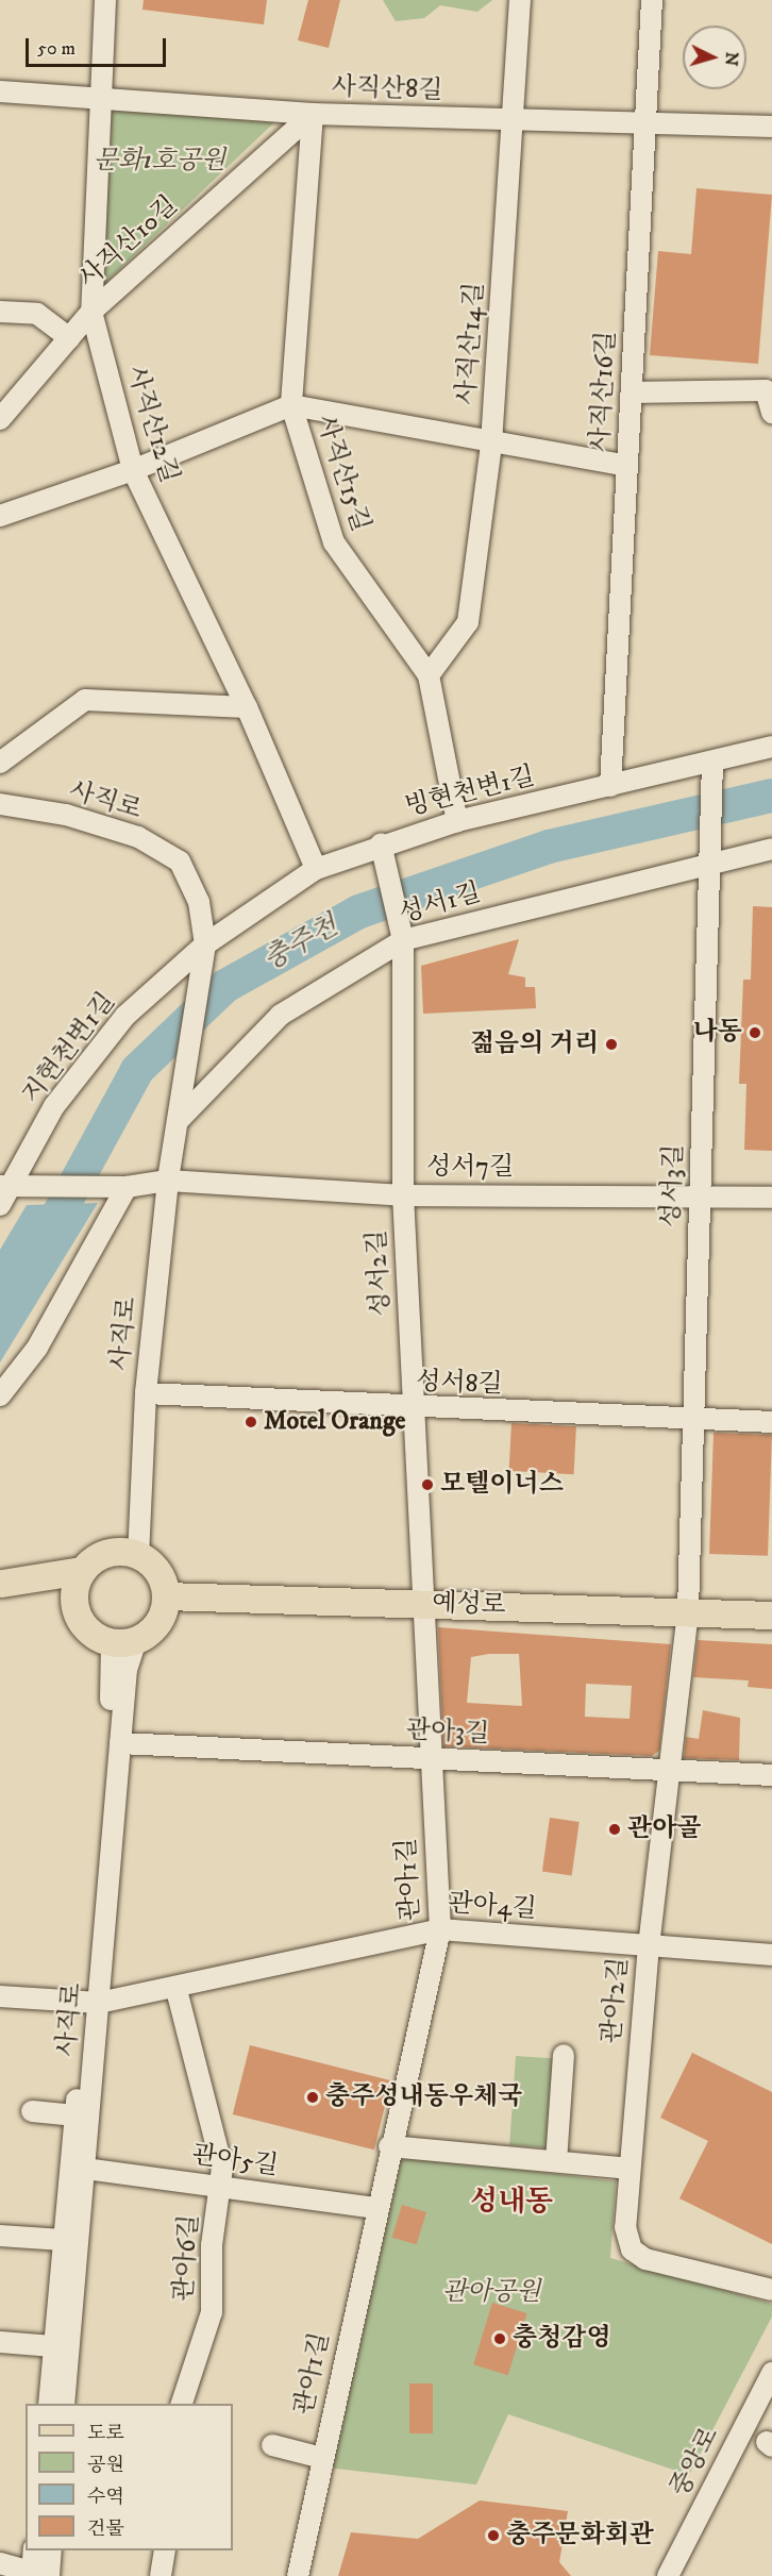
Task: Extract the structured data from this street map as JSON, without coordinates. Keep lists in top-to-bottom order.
{
  "streets": {
    "main road": ["예성로"],
    "street": [
      "사직산8길",
      "사직산10길",
      "사직산14길",
      "사직산16길",
      "사직산12길",
      "사직산15길",
      "빙현천변1길",
      "사직로",
      "성서1길",
      "지현천변1길",
      "성서7길",
      "성서3길",
      "성서2길",
      "성서8길",
      "관아3길",
      "관아1길",
      "관아4길",
      "관아2길",
      "관아5길",
      "관아6길",
      "중앙로"
    ]
  },
  "crossings": [
    ["사직산8길", "사직산10길"],
    ["사직산8길", "사직산14길"],
    ["사직산8길", "사직산16길"],
    ["사직산8길", "사직산12길"],
    ["사직산8길", "사직산15길"],
    ["사직산10길", "사직산12길"],
    ["사직산10길", "사직산15길"],
    ["사직산14길", "사직산15길"],
    ["사직산16길", "빙현천변1길"],
    ["사직산12길", "빙현천변1길"],
    ["사직산15길", "빙현천변1길"],
    ["빙현천변1길", "사직로"],
    ["빙현천변1길", "지현천변1길"],
    ["빙현천변1길", "성서3길"],
    ["빙현천변1길", "성서2길"],
    ["사직로", "성서1길"],
    ["사직로", "지현천변1길"],
    ["사직로", "성서7길"],
    ["사직로", "성서8길"],
    ["사직로", "예성로"],
    ["사직로", "관아3길"],
    ["사직로", "관아4길"],
    ["사직로", "관아5길"],
    ["성서1길", "성서3길"],
    ["성서1길", "성서2길"],
    ["지현천변1길", "성서7길"],
    ["성서7길", "성서3길"],
    ["성서7길", "성서2길"],
    ["성서3길", "성서8길"],
    ["성서3길", "예성로"],
    ["성서3길", "관아2길"],
    ["성서2길", "성서8길"],
    ["성서2길", "예성로"],
    ["성서2길", "관아1길"],
    ["예성로", "관아1길"],
    ["예성로", "관아2길"],
    ["관아3길", "관아1길"],
    ["관아3길", "관아2길"],
    ["관아1길", "관아4길"],
    ["관아1길", "관아5길"],
    ["관아4길", "관아2길"],
    ["관아5길", "관아6길"]
  ],
  "districts": ["성내동"],
  "water": ["충주천"],
  "parks": ["문화1호공원", "관아공원"],
  "places": [
    "나동",
    "젊음의 거리",
    "Motel Orange",
    "모텔이너스",
    "관아골",
    "충주성내동우체국",
    "충청감영",
    "충주문화회관"
  ],
  "legend": [
    "도로",
    "공원",
    "수역",
    "건물"
  ],
  "scale_bar": "50 m",
  "north": "right"
}
